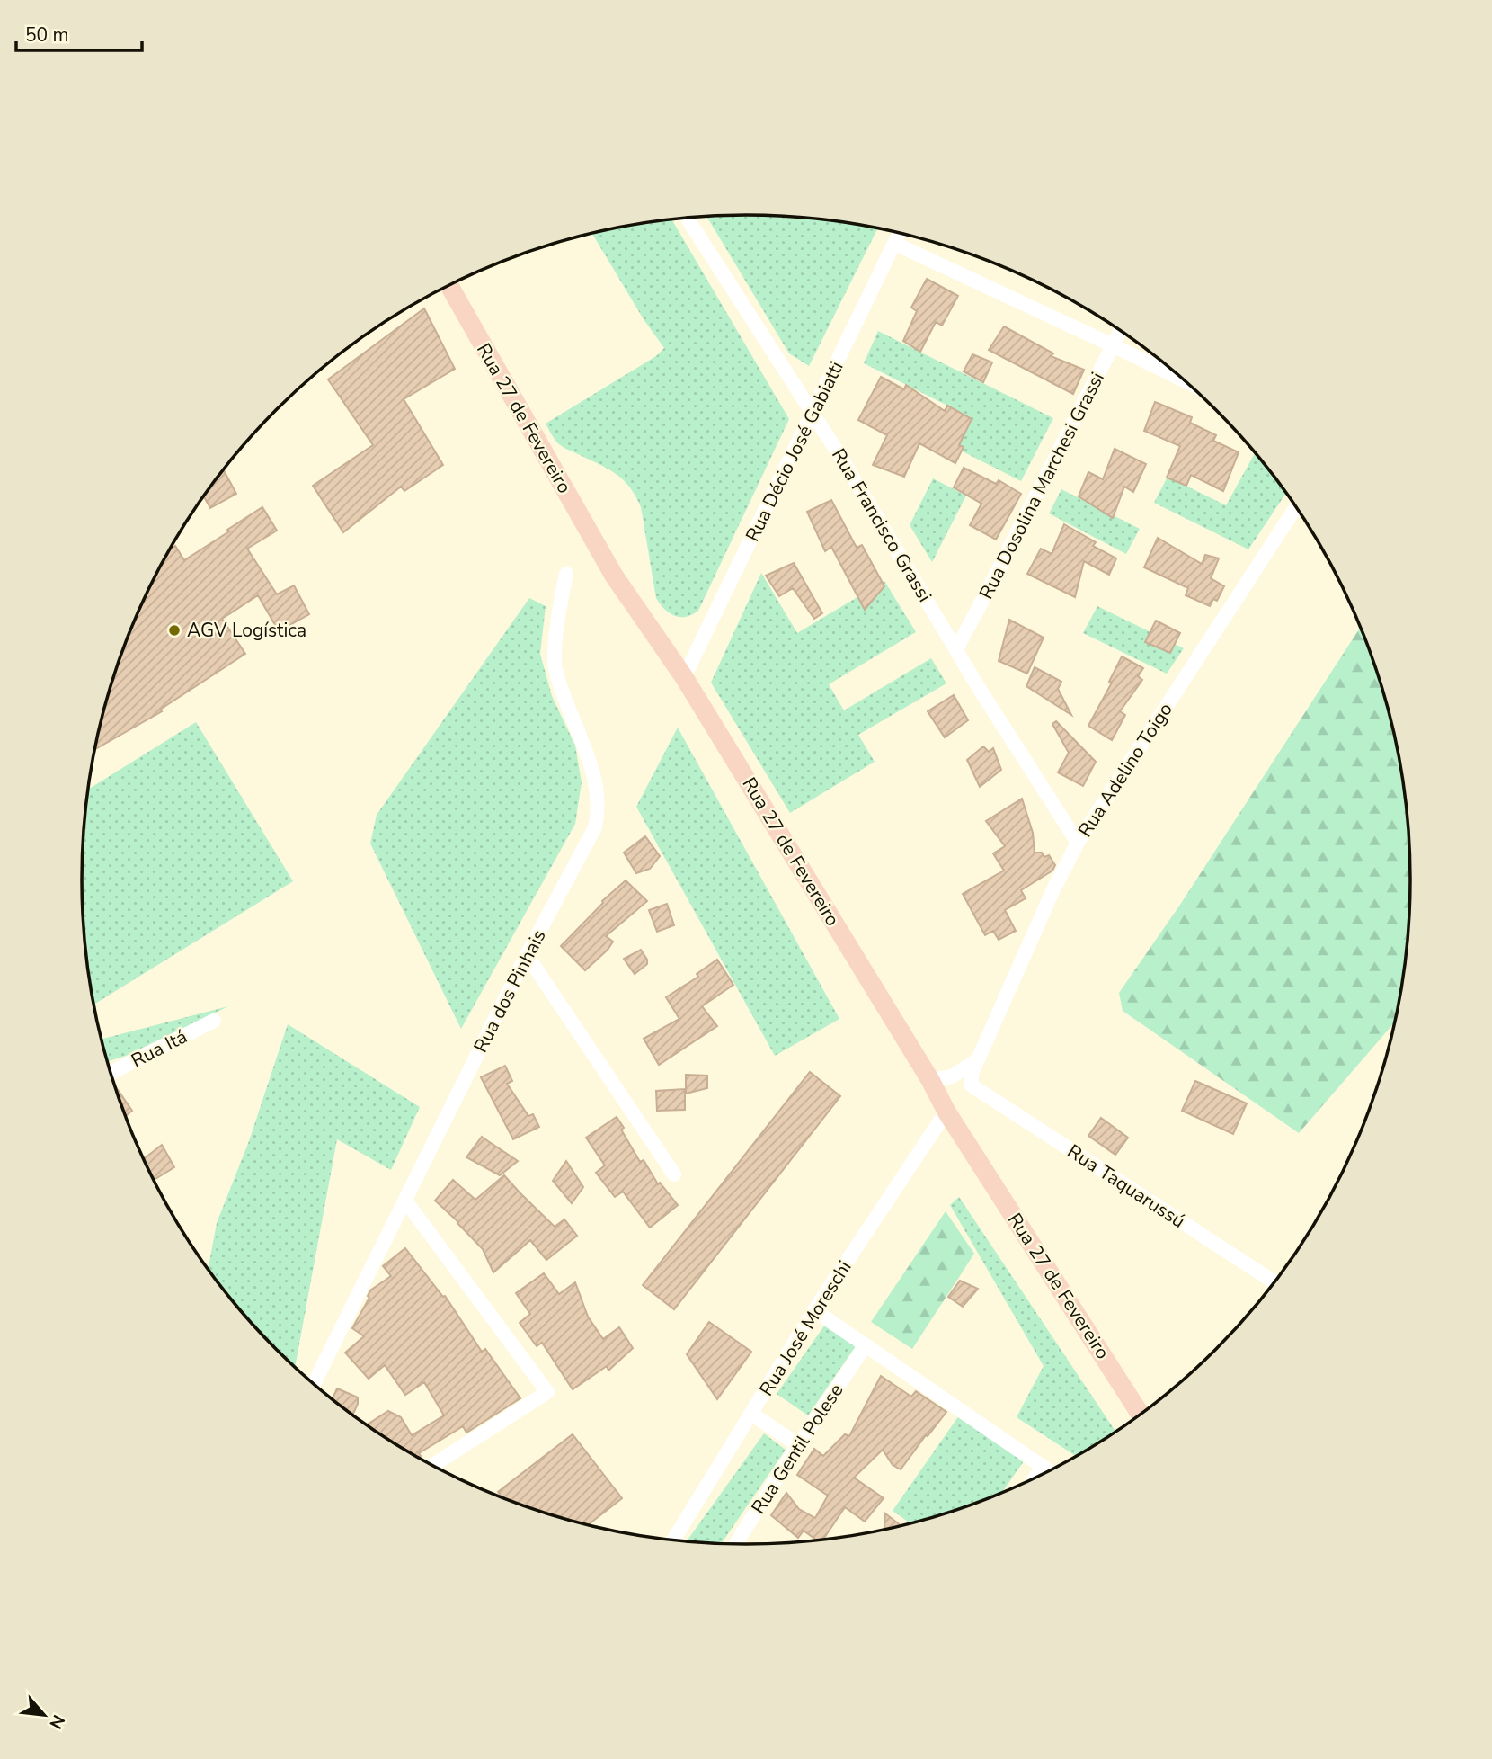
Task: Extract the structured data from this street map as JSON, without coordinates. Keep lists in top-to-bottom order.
{
  "streets": {
    "main road": ["Rua 27 de Fevereiro"],
    "street": [
      "Rua Décio José Gabiatti",
      "Rua Dosolina Marchesi Grassi",
      "Rua Francisco Grassi",
      "Rua Adelino Toigo",
      "Rua dos Pinhais",
      "Rua Itá",
      "Rua Taquarussú",
      "Rua José Moreschi",
      "Rua Gentil Polese"
    ]
  },
  "crossings": [
    ["Rua 27 de Fevereiro", "Rua Décio José Gabiatti"],
    ["Rua 27 de Fevereiro", "Rua José Moreschi"],
    ["Rua Décio José Gabiatti", "Rua Francisco Grassi"],
    ["Rua Dosolina Marchesi Grassi", "Rua Francisco Grassi"],
    ["Rua Francisco Grassi", "Rua Adelino Toigo"],
    ["Rua Adelino Toigo", "Rua Taquarussú"]
  ],
  "places": ["AGV Logística"],
  "scale_bar": "50 m",
  "north": "bottom right"
}
